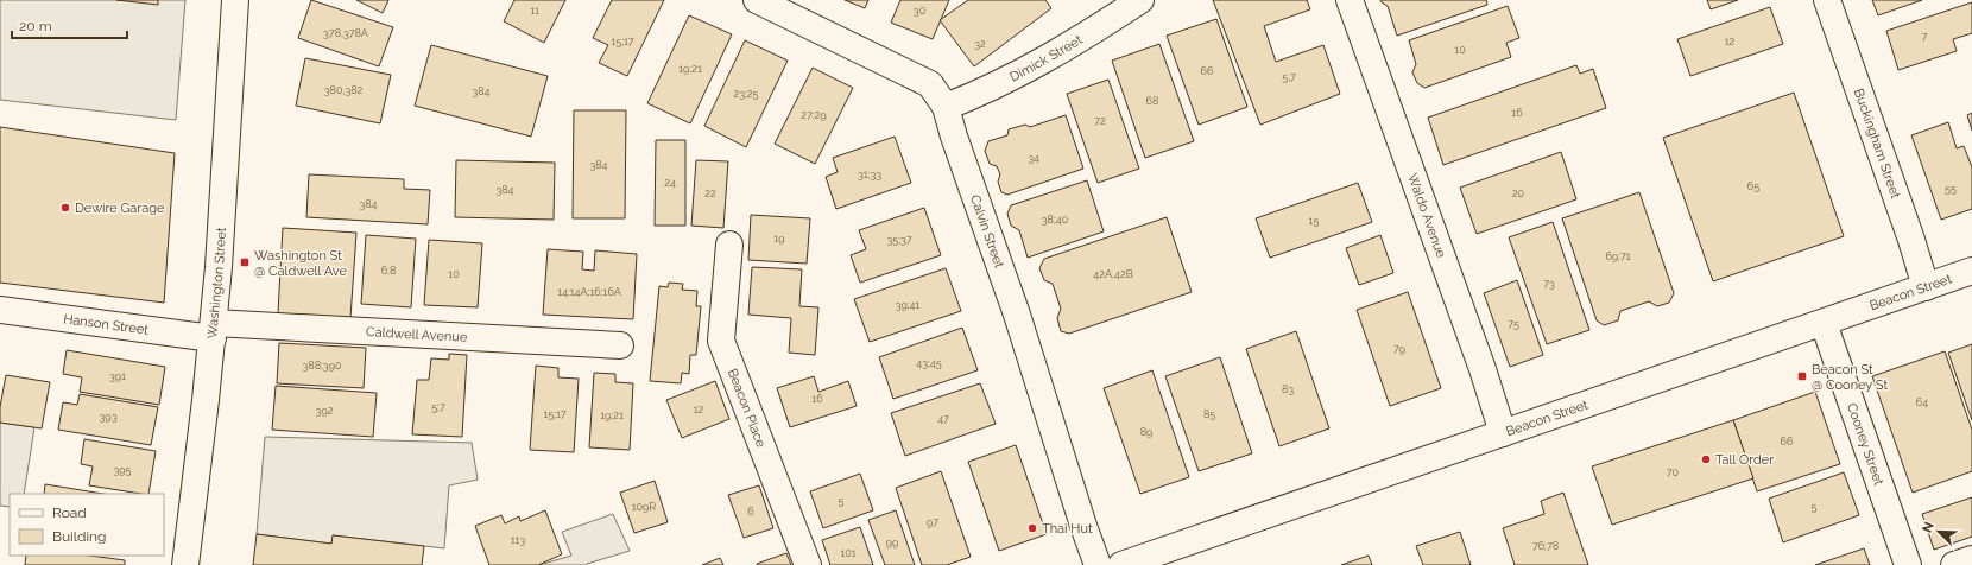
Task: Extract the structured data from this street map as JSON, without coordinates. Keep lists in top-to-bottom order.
{
  "streets": {
    "street": [
      "Dimick Street",
      "Buckingham Street",
      "Waldo Avenue",
      "Calvin Street",
      "Washington Street",
      "Beacon Street",
      "Hanson Street",
      "Caldwell Avenue",
      "Beacon Place",
      "Cooney Street"
    ]
  },
  "crossings": [
    ["Dimick Street", "Calvin Street"],
    ["Buckingham Street", "Beacon Street"],
    ["Waldo Avenue", "Beacon Street"],
    ["Washington Street", "Hanson Street"],
    ["Washington Street", "Caldwell Avenue"],
    ["Beacon Street", "Cooney Street"],
    ["Hanson Street", "Caldwell Avenue"]
  ],
  "places": {
    "other": ["Dewire Garage", "Tall Order", "Thai Hut"],
    "transit": ["Washington St @ Caldwell Ave", "Beacon St @ Cooney St"]
  },
  "house_numbers": [
    "11",
    "30",
    "378,378A",
    "7",
    "15;17",
    "12",
    "32",
    "10",
    "19;21",
    "66",
    "5,7",
    "380,382",
    "384",
    "23;25",
    "68",
    "16",
    "27;29",
    "72",
    "34",
    "384",
    "31;33",
    "24",
    "65",
    "55",
    "384",
    "22",
    "20",
    "384",
    "38;40",
    "15",
    "19",
    "35;37",
    "69;71",
    "6;8",
    "10",
    "42A,42B",
    "73",
    "14;14A;16;16A",
    "39;41",
    "75",
    "79",
    "43;45",
    "388;390",
    "391",
    "83",
    "16",
    "64",
    "5;7",
    "12",
    "392",
    "15;17",
    "85",
    "19;21",
    "393",
    "47",
    "89",
    "66",
    "395",
    "70",
    "5",
    "109R",
    "5",
    "6",
    "97",
    "113",
    "99",
    "76;78",
    "101"
  ],
  "legend": ["Road", "Building"],
  "scale_bar": "20 m",
  "north": "top left"
}
